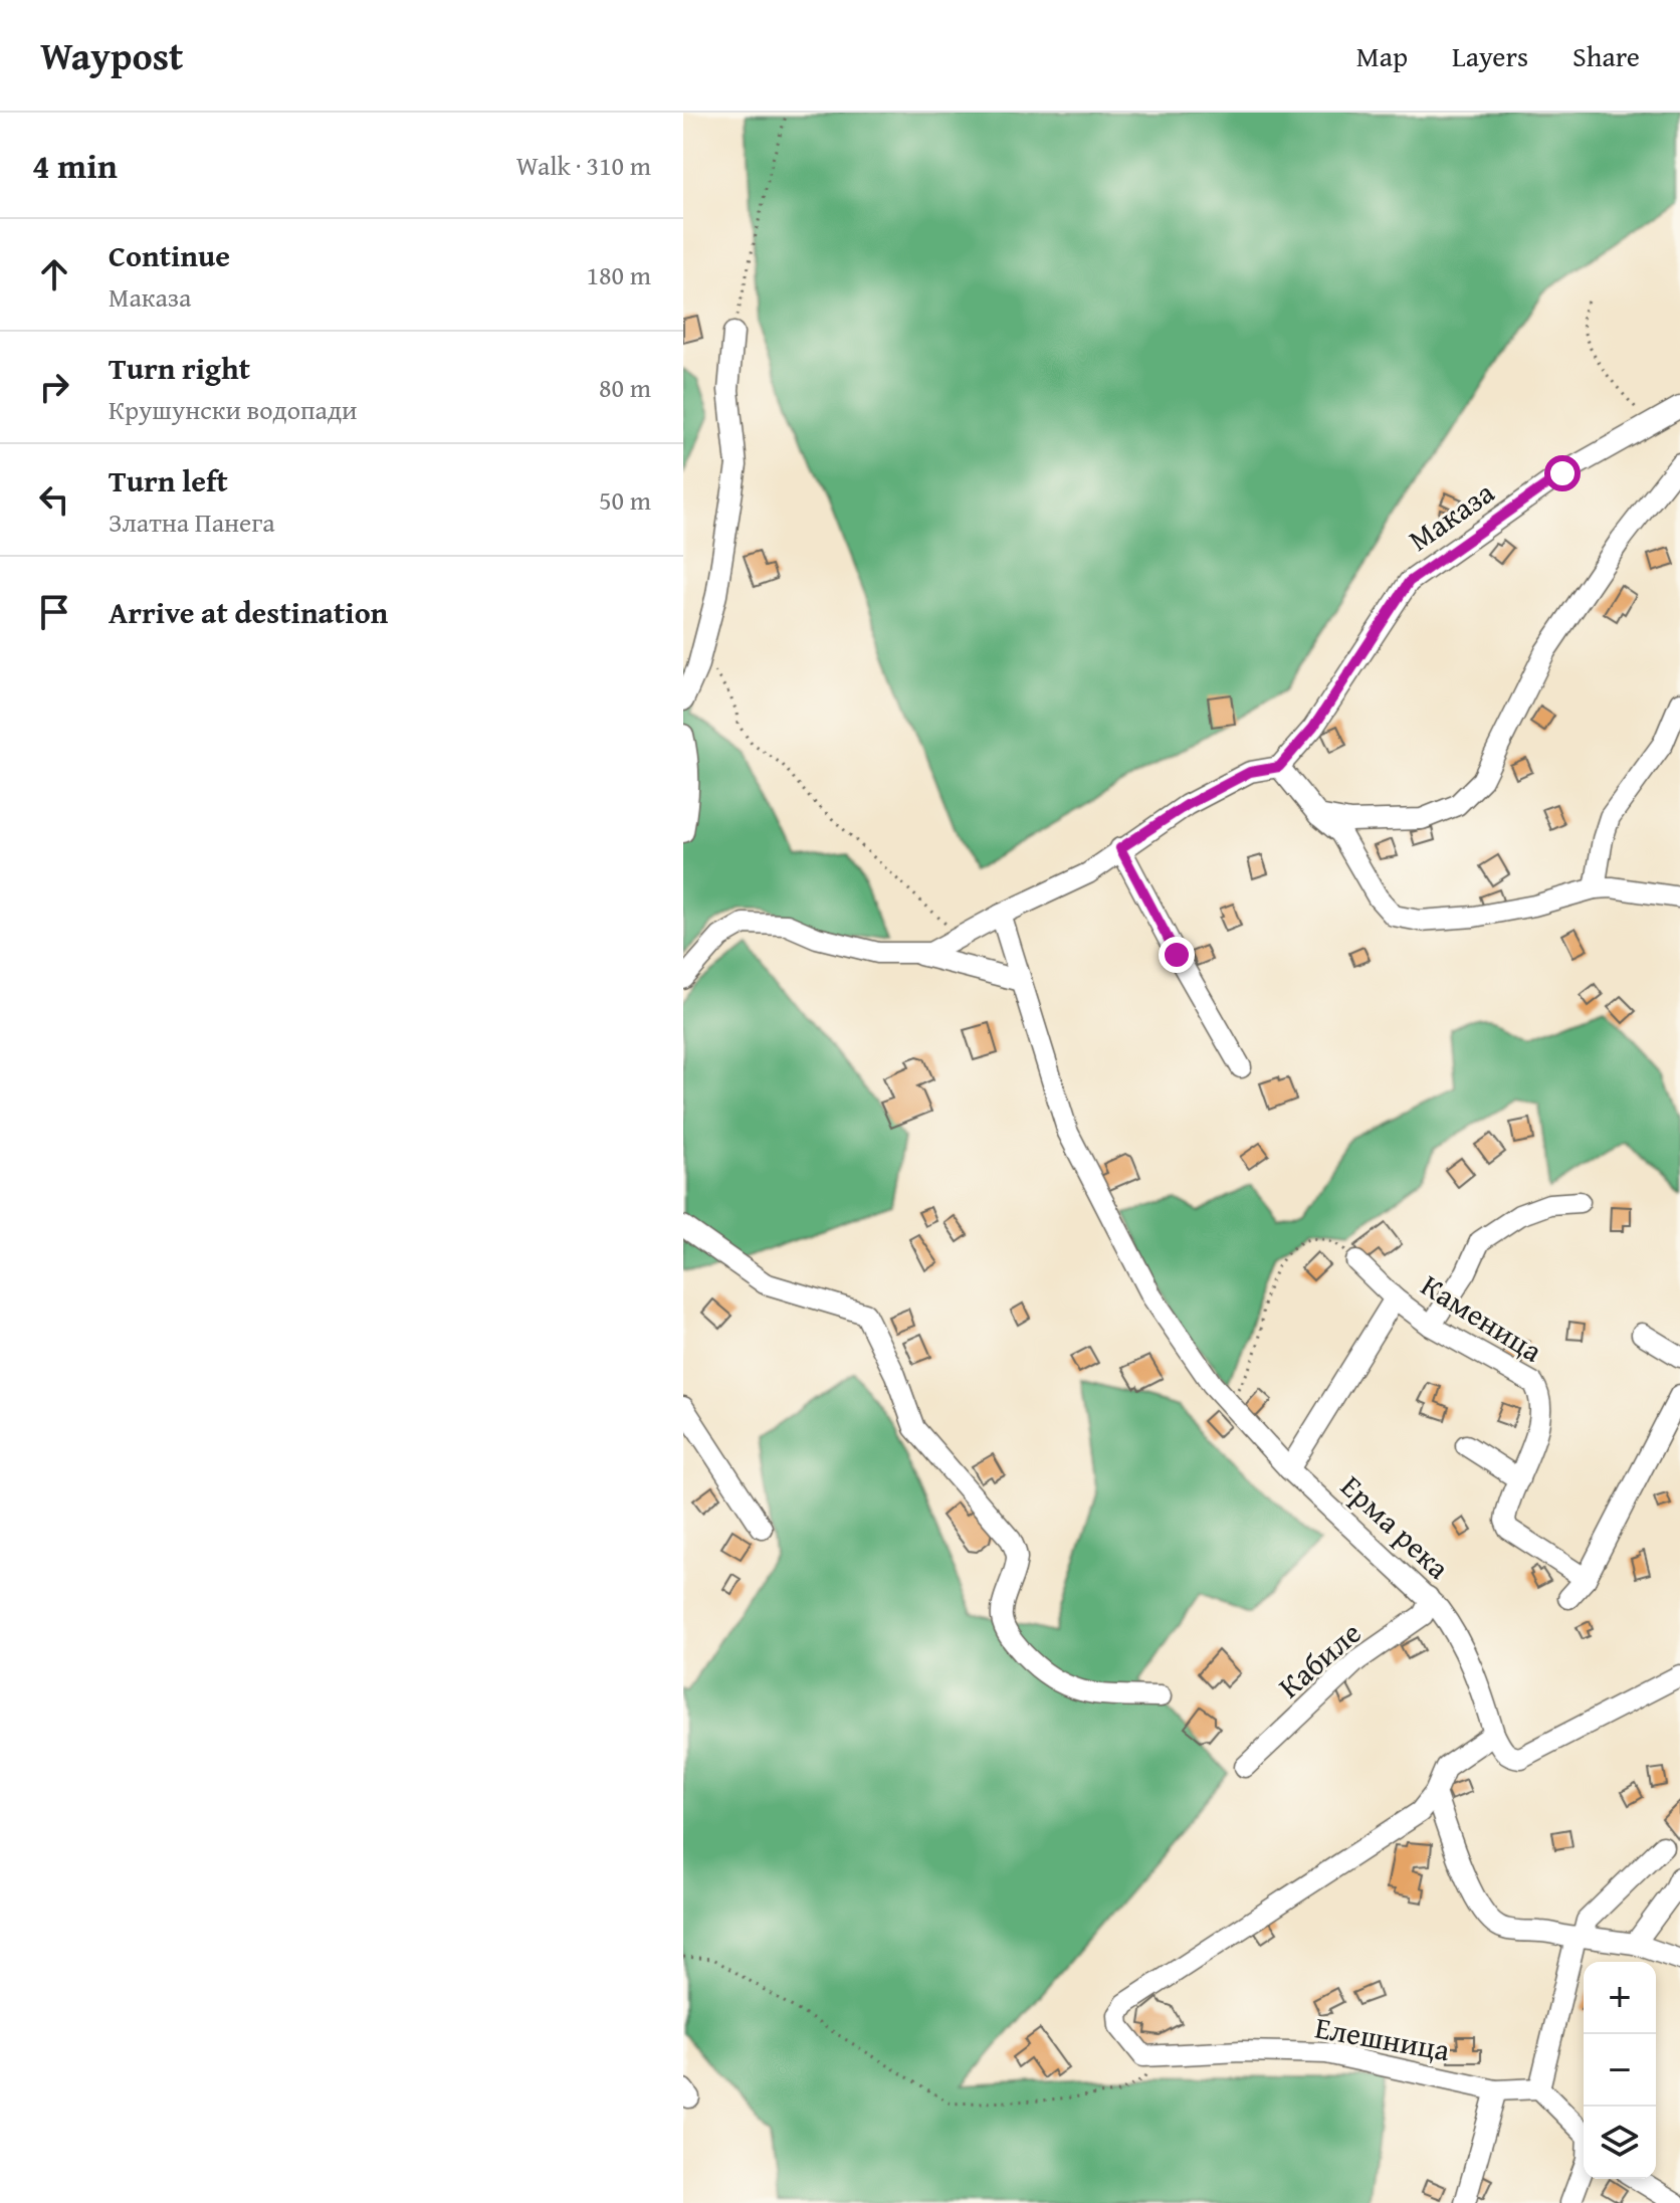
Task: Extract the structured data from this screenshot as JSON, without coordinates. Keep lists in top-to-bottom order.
{
  "streets": {
    "street": [
      "Маказа",
      "Каменица",
      "Ерма река",
      "Кабиле",
      "Елешница"
    ]
  },
  "crossings": [
    ["Ерма река", "Кабиле"]
  ],
  "page": {
    "header": "Waypost",
    "nav": ["Map", "Layers", "Share"],
    "heading": ["4 min", "Walk · 310 m"],
    "list": [
      ["Continue", "Маказа", "180 m"],
      ["Turn right", "Крушунски водопади", "80 m"],
      ["Turn left", "Златна Панега", "50 m"],
      "Arrive at destination"
    ],
    "map_buttons": ["+", "−"]
  }
}
